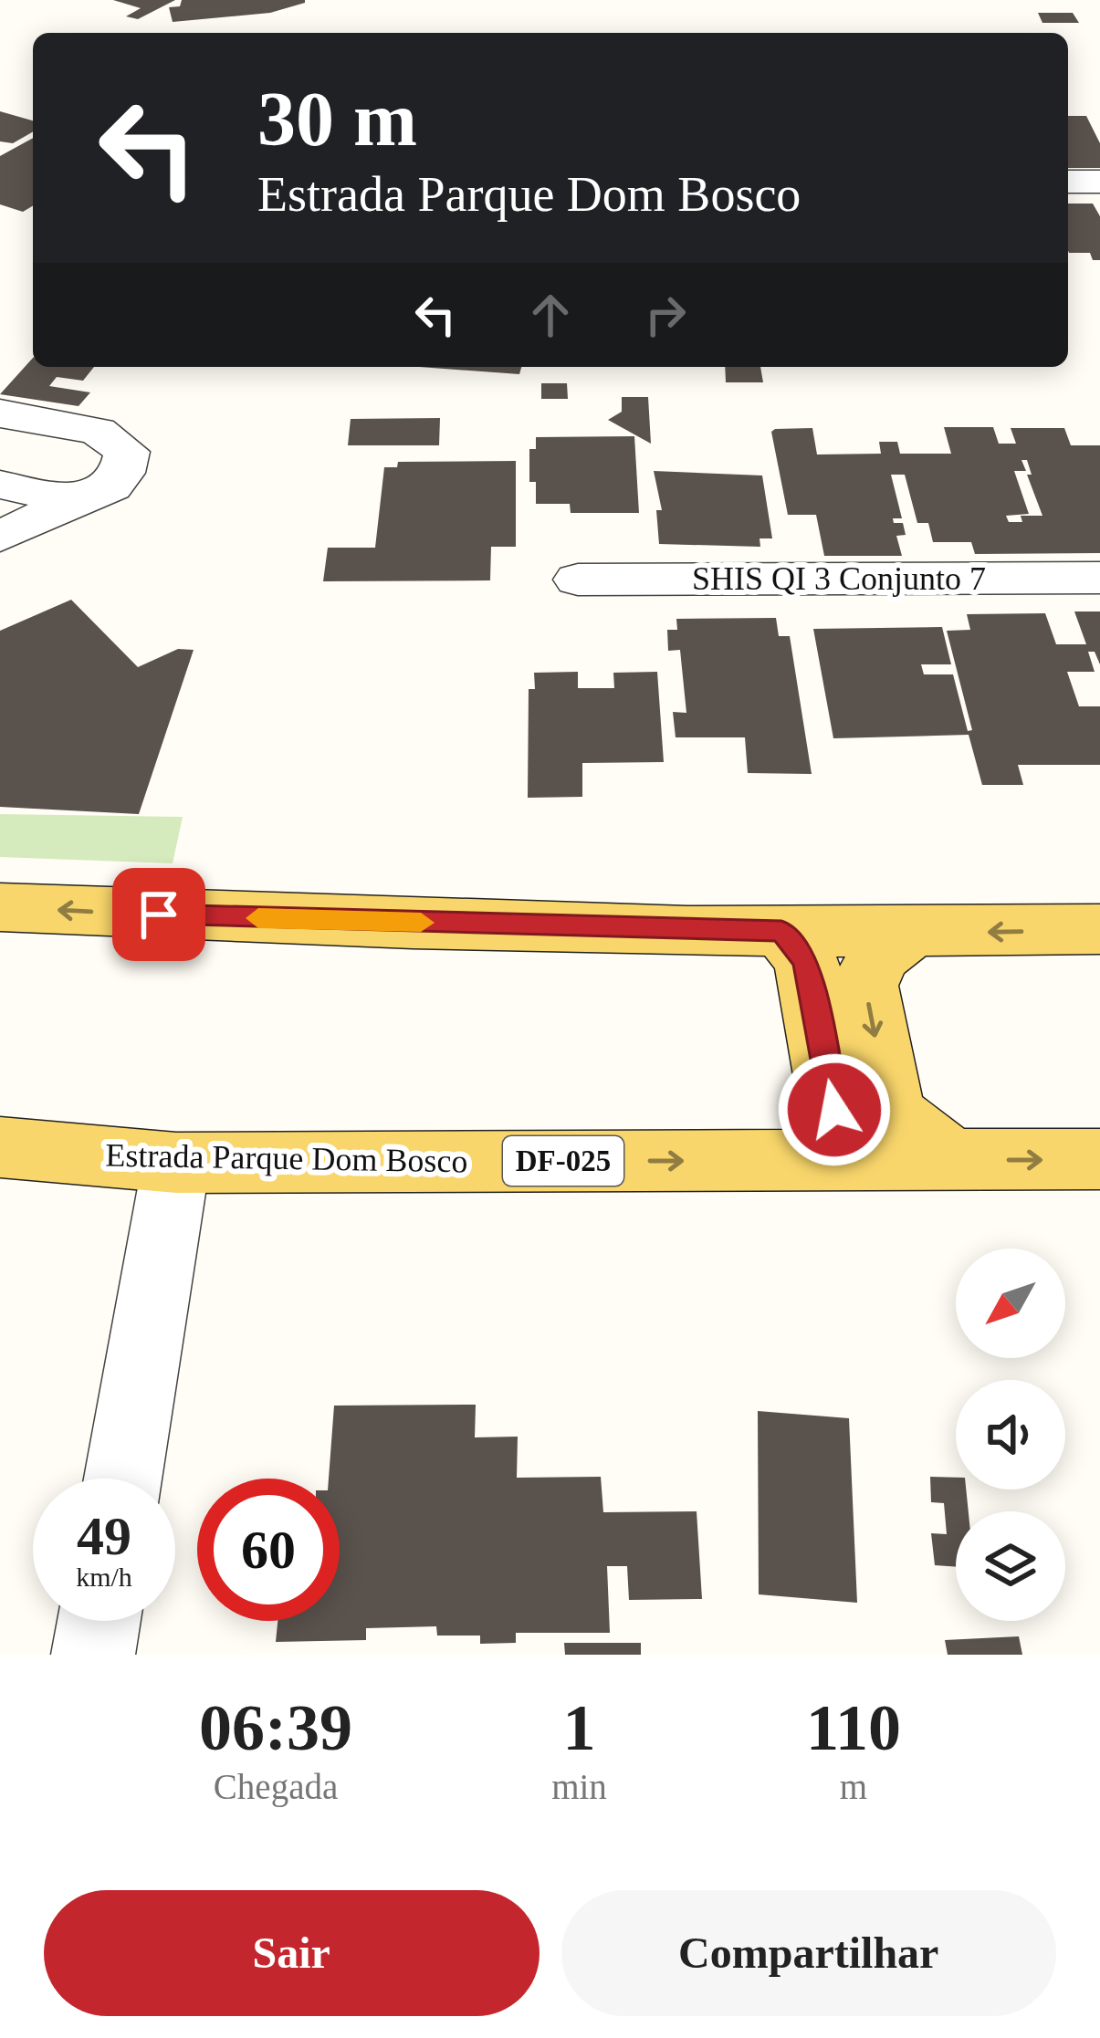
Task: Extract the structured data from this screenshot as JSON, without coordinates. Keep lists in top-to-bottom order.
{
  "streets": {
    "main road": ["Estrada Parque Dom Bosco", "DF-025"],
    "street": ["SHIS QI 3 Conjunto 7"]
  },
  "north": "bottom left",
  "page": {
    "turn": ["30 m", "Estrada Parque Dom Bosco"],
    "speed": "49 km/h",
    "limit": "60",
    "eta": [
      "06:39",
      "Chegada",
      "1",
      "min",
      "110",
      "m"
    ],
    "buttons": ["Sair", "Compartilhar"]
  }
}
